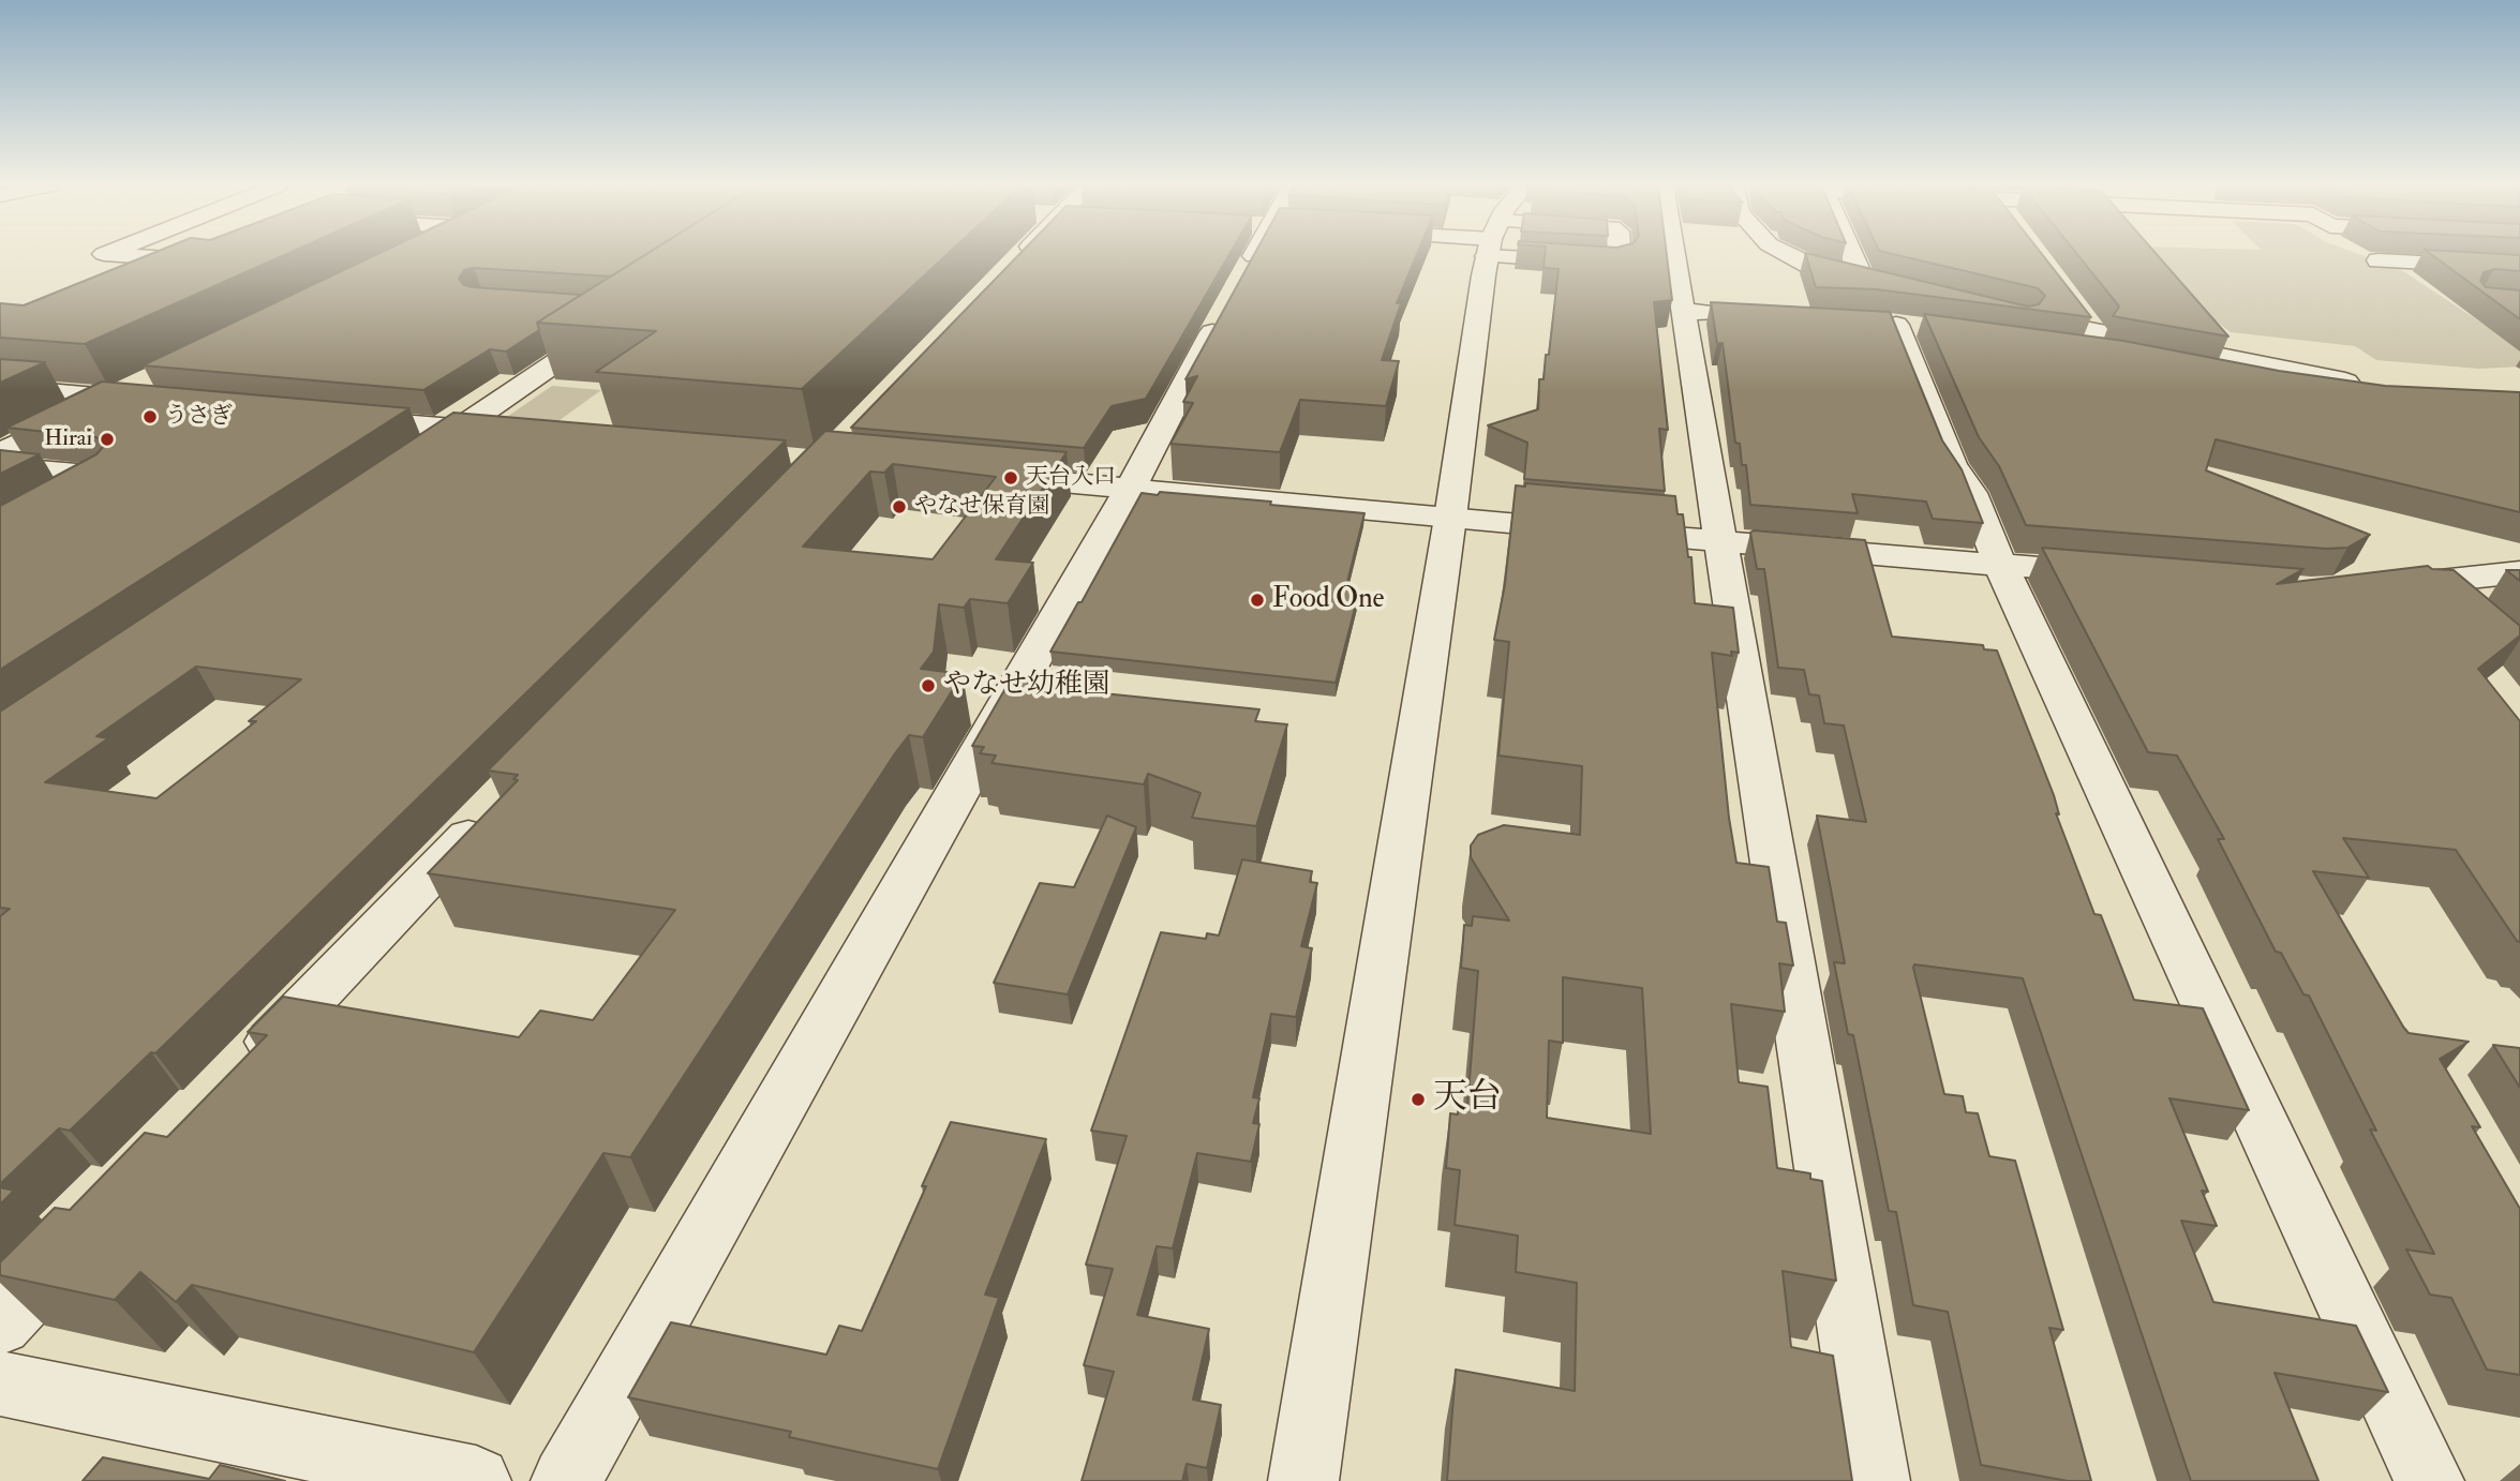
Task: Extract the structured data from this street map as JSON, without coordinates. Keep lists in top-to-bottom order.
{
  "places": [
    "うさぎ",
    "Hirai",
    "天台入口",
    "やなせ保育園",
    "Food One",
    "やなせ幼稚園",
    "天台"
  ]
}
